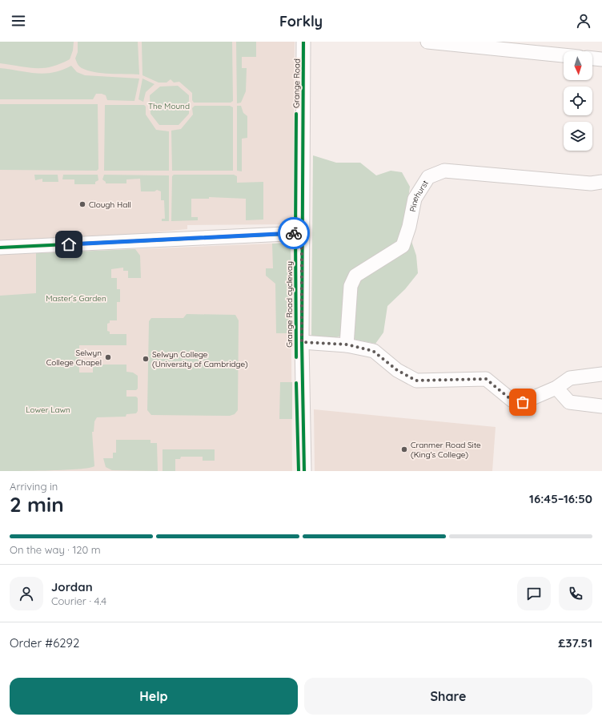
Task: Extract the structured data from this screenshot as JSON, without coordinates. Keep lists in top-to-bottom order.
{
  "streets": {
    "street": ["Grange Road", "Pinehurst"],
    "cycle path": ["Grange Road cycleway"]
  },
  "parks": ["The Mound", "Master's Garden", "Lower Lawn"],
  "places": [
    "Clough Hall",
    "Selwyn College Chapel",
    "Selwyn College (University of Cambridge)",
    "Cranmer Road Site (King's College)"
  ],
  "north": "bottom",
  "page": {
    "header": "Forkly",
    "heading": ["2 min", "Arriving in", "16:45–16:50"],
    "panel": [
      "Jordan",
      "Courier · 4.4",
      "Order #6292",
      "£37.51"
    ],
    "bar": "On the way · 120 m",
    "buttons": ["Help", "Share"]
  }
}
